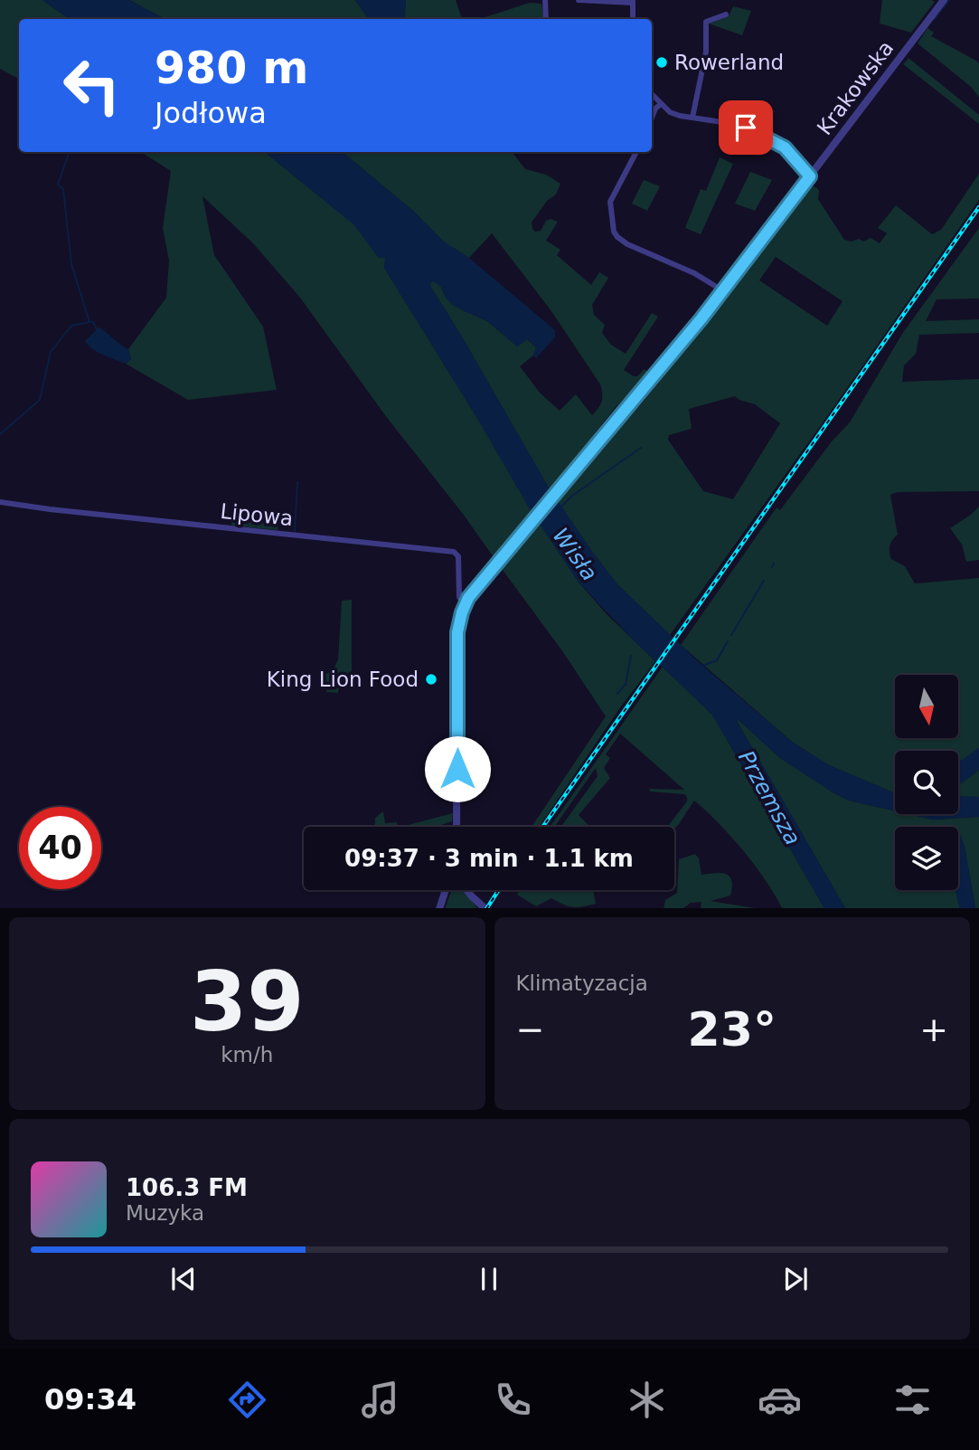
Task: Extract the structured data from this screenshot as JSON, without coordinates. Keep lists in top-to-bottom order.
{
  "streets": {
    "street": ["Krakowska", "Lipowa"]
  },
  "crossings": [
    ["Krakowska", "Lipowa"]
  ],
  "water": ["Wisła", "Przemsza"],
  "places": ["Rowerland", "King Lion Food"],
  "north": "bottom",
  "page": {
    "turn": ["980 m", "Jodłowa"],
    "limit": "40",
    "trip": "09:37 · 3 min · 1.1 km",
    "tile": [
      ["39", "km/h"],
      "Klimatyzacja"
    ],
    "heat": ["−", "23°", "+"],
    "song": ["106.3 FM", "Muzyka"],
    "tabs": "09:34"
  }
}
